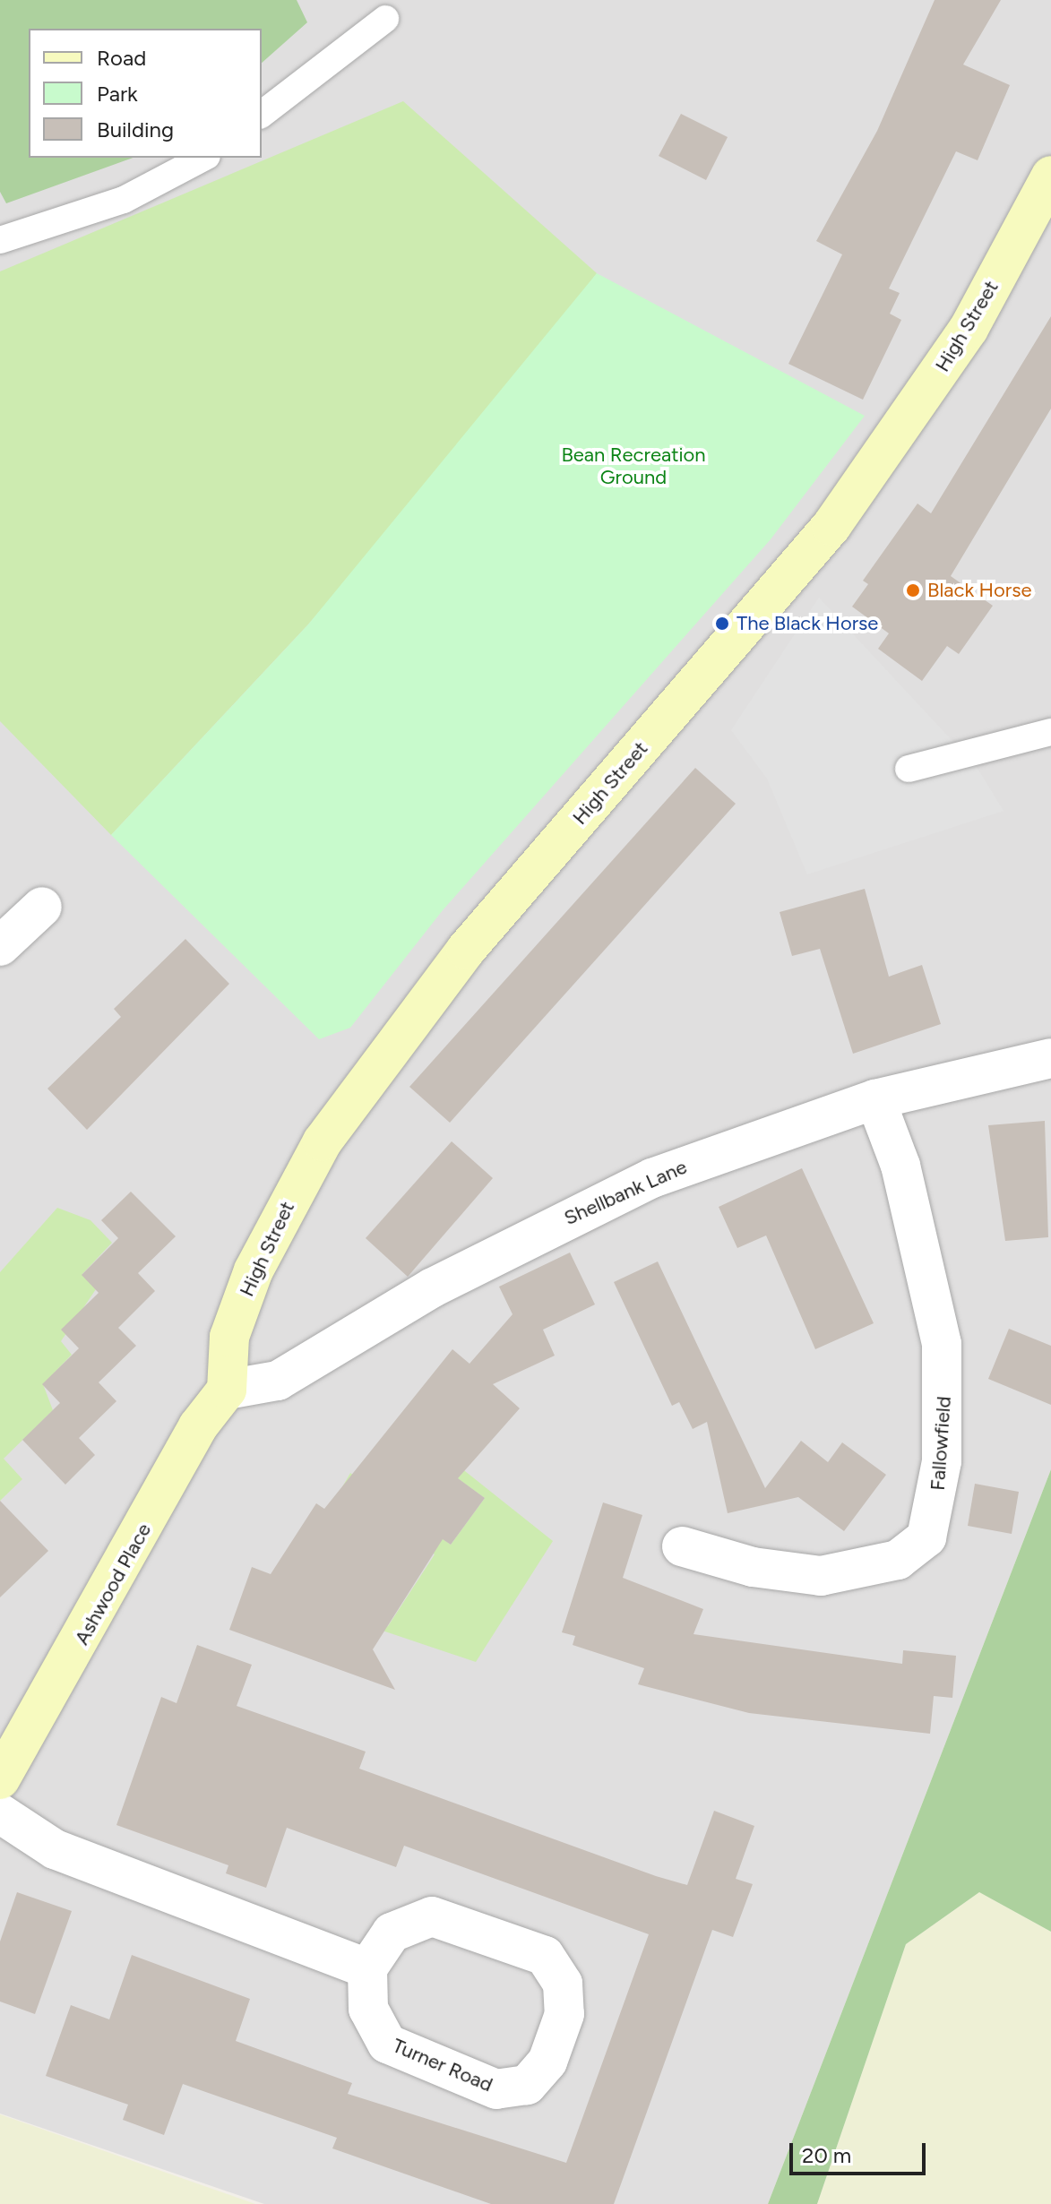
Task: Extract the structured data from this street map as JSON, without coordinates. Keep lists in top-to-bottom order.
{
  "streets": {
    "main road": ["High Street", "Ashwood Place"],
    "street": ["Shellbank Lane", "Fallowfield", "Turner Road"]
  },
  "crossings": [
    ["High Street", "Shellbank Lane"],
    ["High Street", "Ashwood Place"],
    ["Shellbank Lane", "Fallowfield"],
    ["Shellbank Lane", "Ashwood Place"]
  ],
  "parks": ["Bean Recreation Ground"],
  "places": ["Black Horse", "The Black Horse"],
  "legend": ["Road", "Park", "Building"],
  "scale_bar": "20 m"
}
